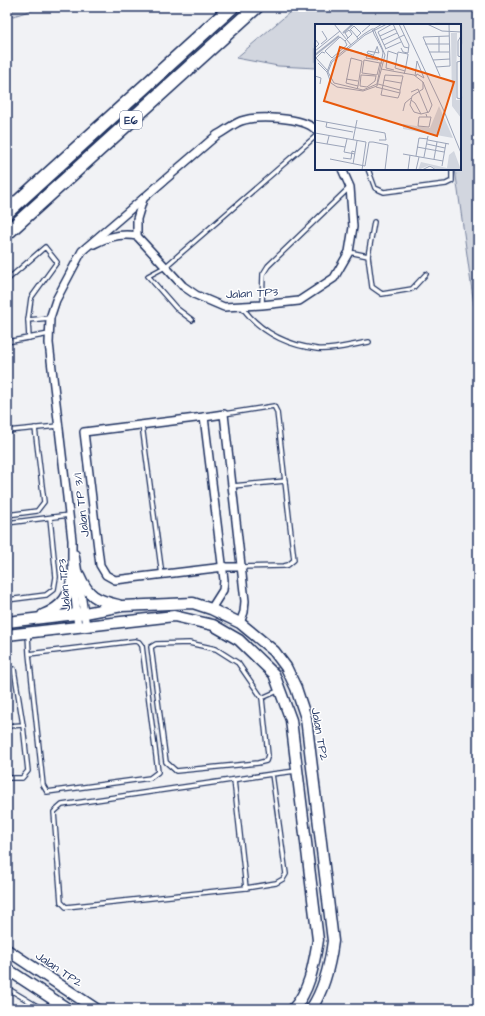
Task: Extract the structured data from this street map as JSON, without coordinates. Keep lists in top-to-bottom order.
{
  "streets": {
    "highway": ["E6"],
    "street": ["Jalan TP3", "Jalan TP 3/1", "Jalan TP2"]
  },
  "crossings": [
    ["Jalan TP3", "Jalan TP2"]
  ]
}
